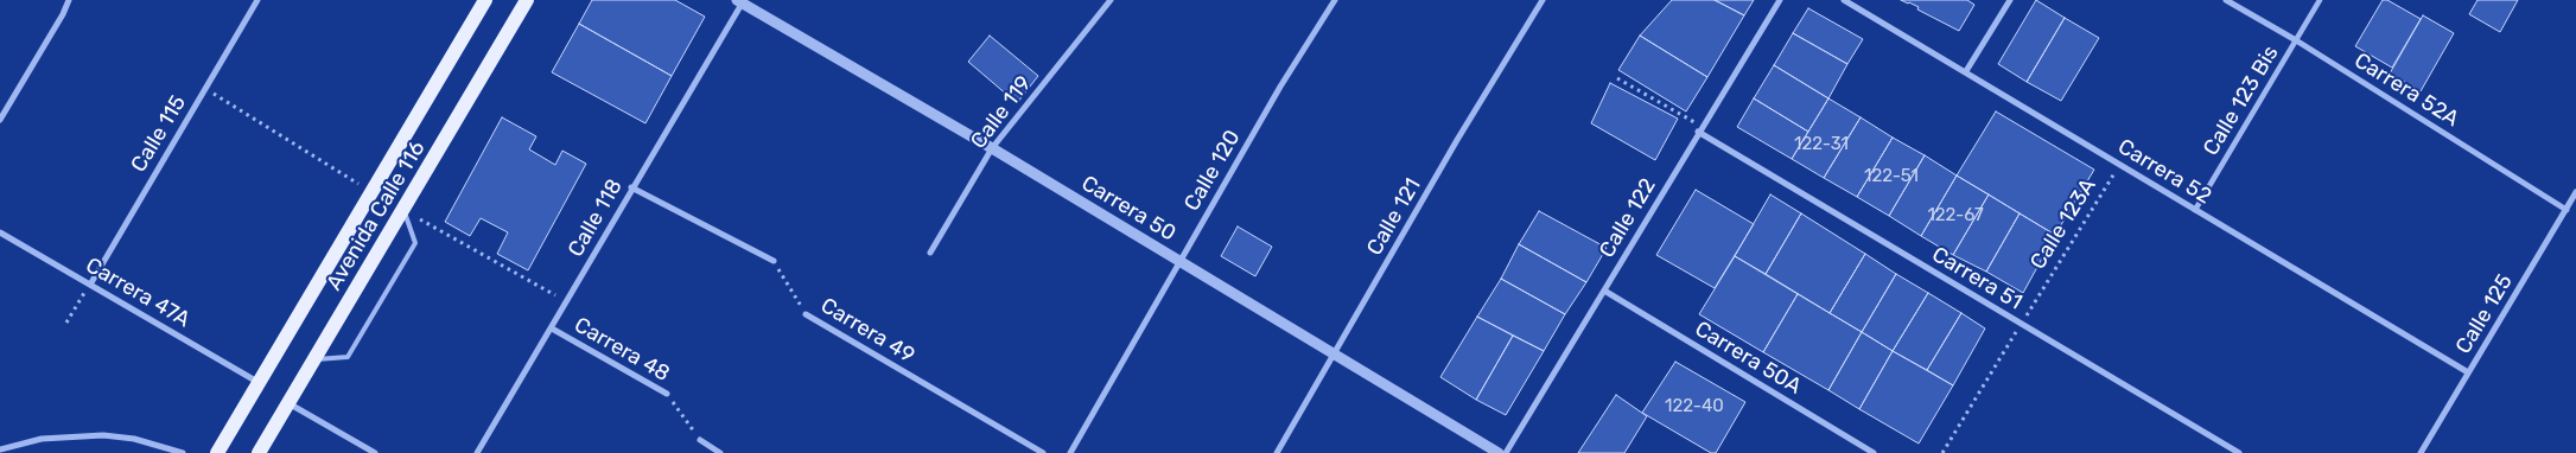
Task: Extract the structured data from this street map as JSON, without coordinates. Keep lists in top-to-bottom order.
{
  "streets": {
    "main road": ["Avenida Calle 116"],
    "street": [
      "Carrera 52A",
      "Calle 123 Bis",
      "Calle 119",
      "Calle 115",
      "Calle 120",
      "Carrera 52",
      "Carrera 50",
      "Calle 121",
      "Calle 118",
      "Calle 122",
      "Carrera 51",
      "Carrera 47A",
      "Calle 125",
      "Carrera 49",
      "Carrera 48",
      "Carrera 50A"
    ],
    "path": ["Calle 123A"]
  },
  "crossings": [
    ["Carrera 52A", "Calle 123 Bis"],
    ["Carrera 52A", "Calle 125"],
    ["Calle 123 Bis", "Carrera 52"],
    ["Calle 119", "Carrera 50"],
    ["Calle 115", "Carrera 47A"],
    ["Calle 120", "Carrera 50"],
    ["Carrera 52", "Calle 123A"],
    ["Carrera 52", "Calle 125"],
    ["Carrera 50", "Calle 121"],
    ["Carrera 50", "Calle 118"],
    ["Avenida Calle 116", "Carrera 47A"],
    ["Avenida Calle 116", "Carrera 48"],
    ["Calle 118", "Carrera 48"],
    ["Calle 122", "Carrera 51"],
    ["Calle 122", "Carrera 50A"],
    ["Calle 123A", "Carrera 51"]
  ],
  "house_numbers": [
    "122-31",
    "122-51",
    "122-67",
    "122-40"
  ]
}
